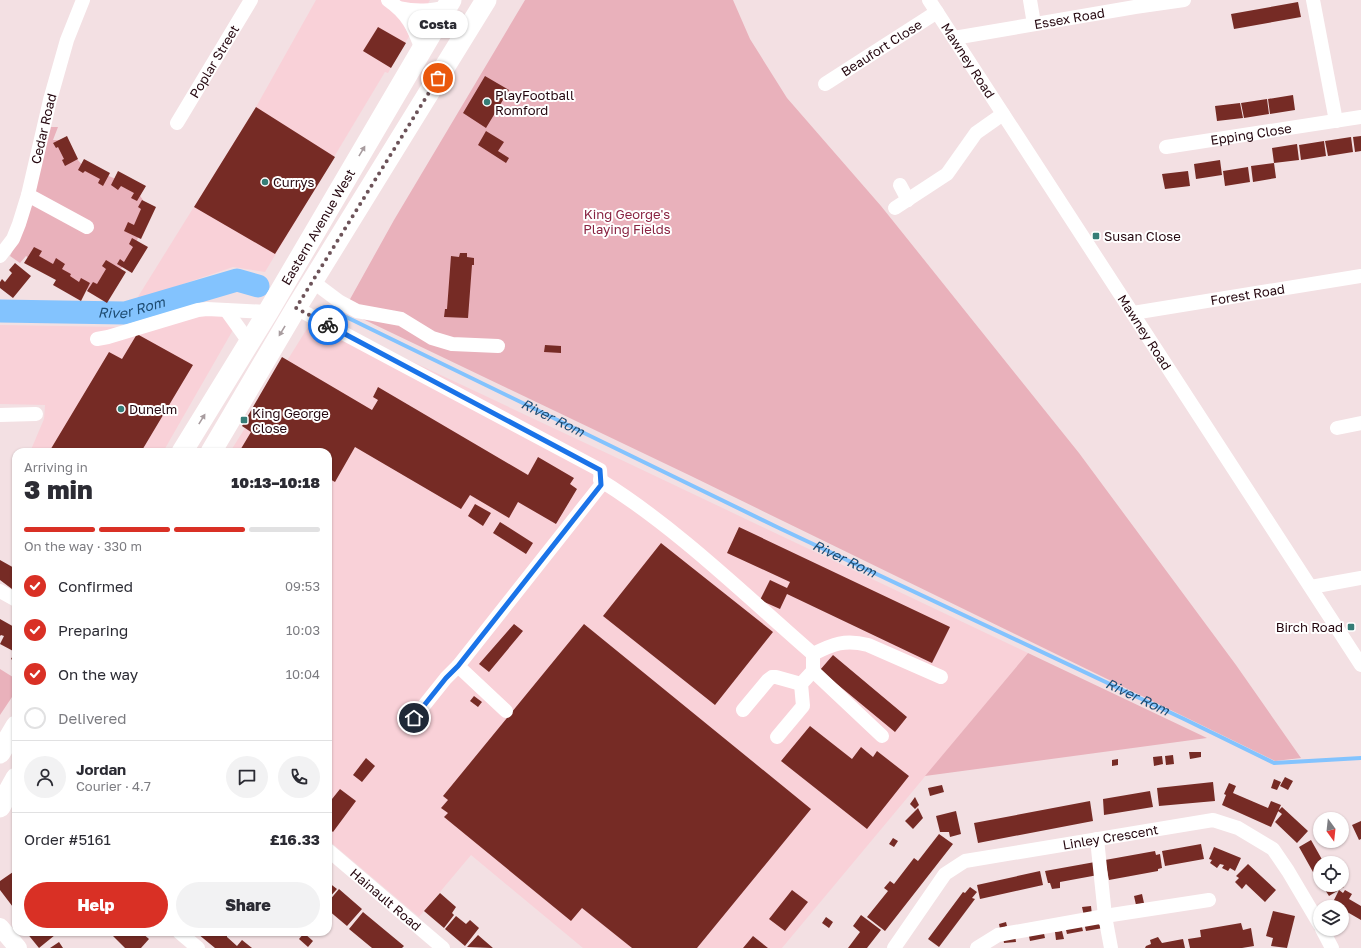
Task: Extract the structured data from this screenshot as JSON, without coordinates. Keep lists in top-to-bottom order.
{
  "streets": {
    "highway": ["Eastern Avenue West"],
    "street": [
      "Essex Road",
      "Beaufort Close",
      "Poplar Street",
      "Mawney Road",
      "Cedar Road",
      "Epping Close",
      "Forest Road",
      "Linley Crescent",
      "Hainault Road"
    ]
  },
  "crossings": [
    ["Essex Road", "Mawney Road"],
    ["Beaufort Close", "Mawney Road"],
    ["Mawney Road", "Forest Road"]
  ],
  "water": ["River Rom"],
  "parks": ["King George's Playing Fields"],
  "places": {
    "other": [
      "Costa",
      "PlayFootball Romford",
      "Currys",
      "Dunelm"
    ],
    "transit": ["Susan Close", "King George Close", "Birch Road"]
  },
  "north": "bottom",
  "page": {
    "bubble": "Costa",
    "heading": ["3 min", "Arriving in", "10:13–10:18"],
    "panel": [
      "Jordan",
      "Courier · 4.7",
      "Order #5161",
      "£16.33"
    ],
    "bar": "On the way · 330 m",
    "list": [
      ["Confirmed", "09:53"],
      ["Preparing", "10:03"],
      ["On the way", "10:04"],
      "Delivered"
    ],
    "buttons": ["Help", "Share"]
  }
}
